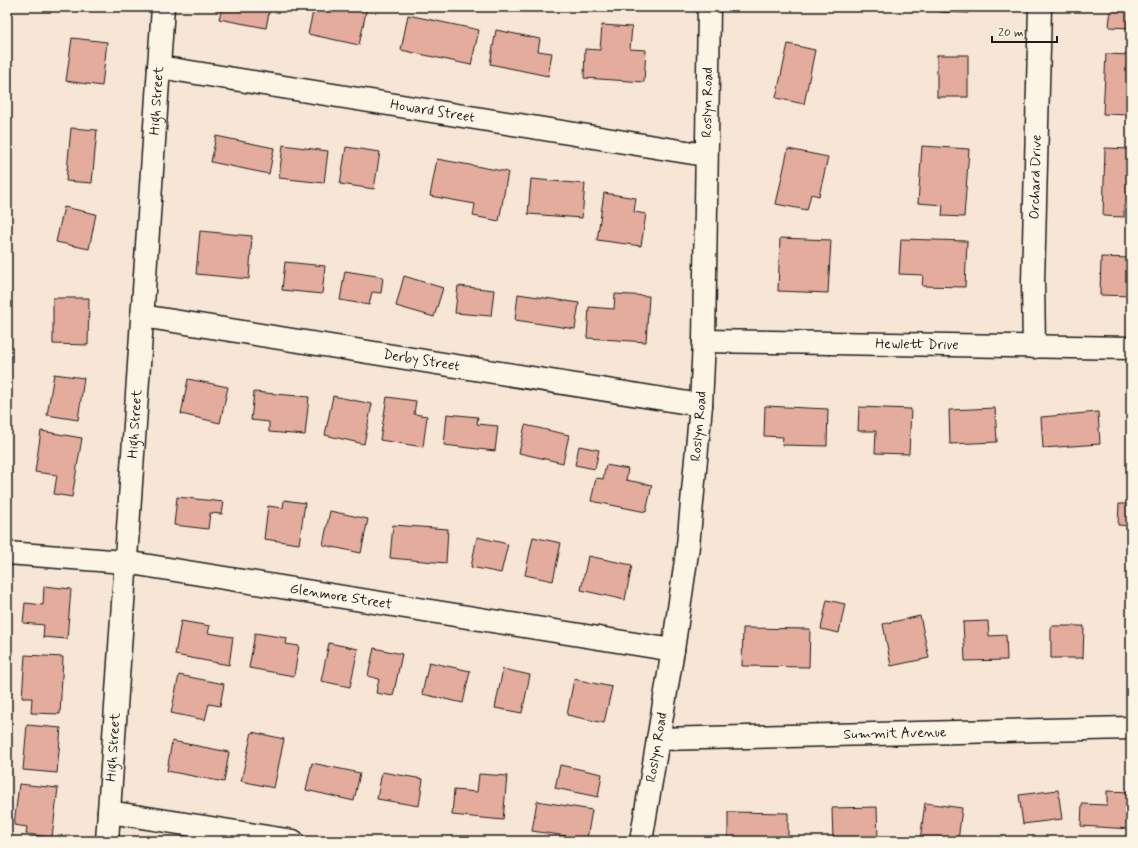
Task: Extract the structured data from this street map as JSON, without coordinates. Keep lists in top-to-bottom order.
{
  "streets": {
    "street": [
      "High Street",
      "Roslyn Road",
      "Howard Street",
      "Orchard Drive",
      "Hewlett Drive",
      "Derby Street",
      "Glenmore Street",
      "Summit Avenue"
    ]
  },
  "crossings": [
    ["High Street", "Howard Street"],
    ["High Street", "Derby Street"],
    ["High Street", "Glenmore Street"],
    ["Roslyn Road", "Howard Street"],
    ["Roslyn Road", "Hewlett Drive"],
    ["Roslyn Road", "Derby Street"],
    ["Roslyn Road", "Glenmore Street"],
    ["Roslyn Road", "Summit Avenue"],
    ["Orchard Drive", "Hewlett Drive"]
  ],
  "scale_bar": "20 m"
}
